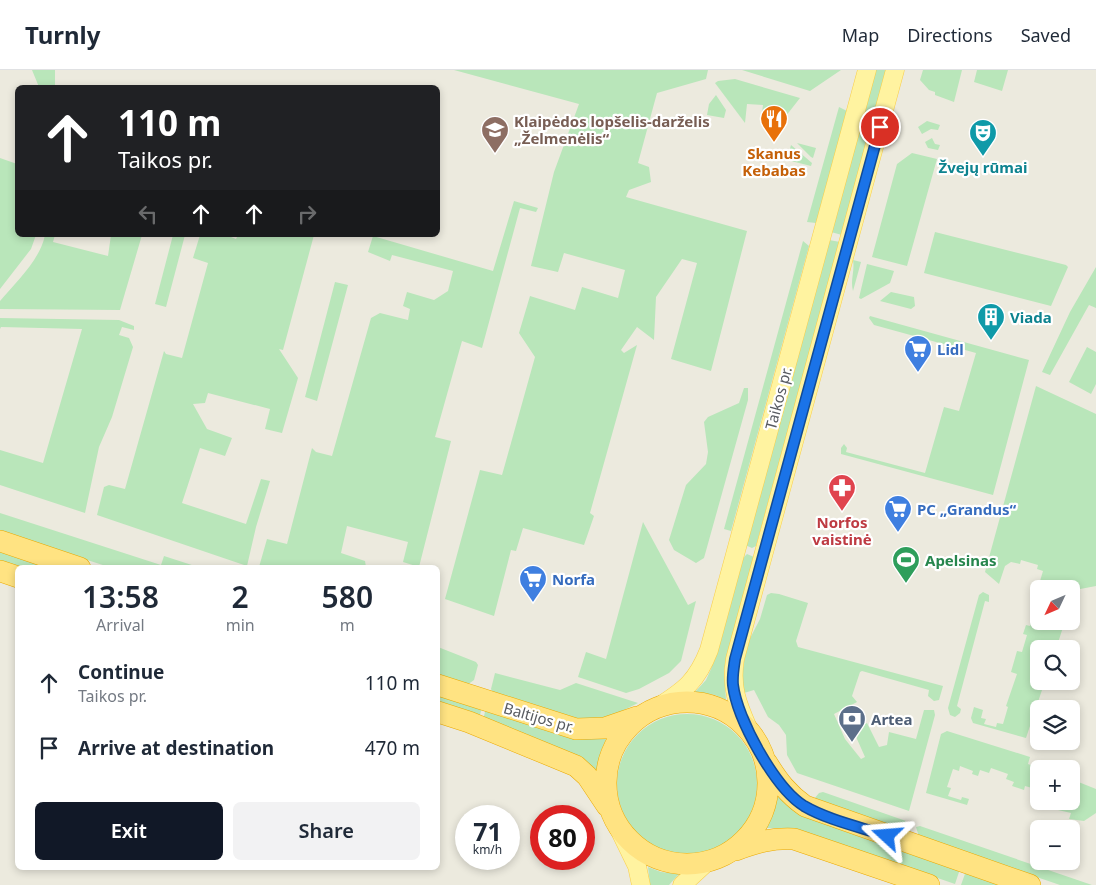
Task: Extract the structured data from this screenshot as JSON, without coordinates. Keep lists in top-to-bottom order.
{
  "streets": {
    "highway": ["Baltijos pr."],
    "main road": ["Taikos pr."]
  },
  "crossings": [
    ["Taikos pr.", "Baltijos pr."]
  ],
  "places": {
    "restaurant": ["Skanus Kebabas"],
    "school or university": ["Klaipėdos lopšelis-darželis „Želmenėlis“"],
    "theatre": ["Žvejų rūmai"],
    "building": ["Viada"],
    "supermarket": ["Lidl", "PC „Grandus“", "Norfa"],
    "pharmacy": ["Norfos vaistinė"],
    "sports": ["Apelsinas"],
    "bank": ["Artea"]
  },
  "north": "bottom left",
  "page": {
    "header": "Turnly",
    "nav": ["Map", "Directions", "Saved"],
    "turn": ["110 m", "Taikos pr."],
    "eta": [
      "13:58",
      "Arrival",
      "2",
      "min",
      "580",
      "m"
    ],
    "map_buttons": ["+", "−"],
    "list": [
      {
        "name": "Continue",
        "note": "Taikos pr.",
        "value": "110 m"
      },
      {
        "name": "Arrive at destination",
        "value": "470 m"
      }
    ],
    "buttons": ["Exit", "Share"],
    "speed": "71 km/h",
    "limit": "80"
  }
}
